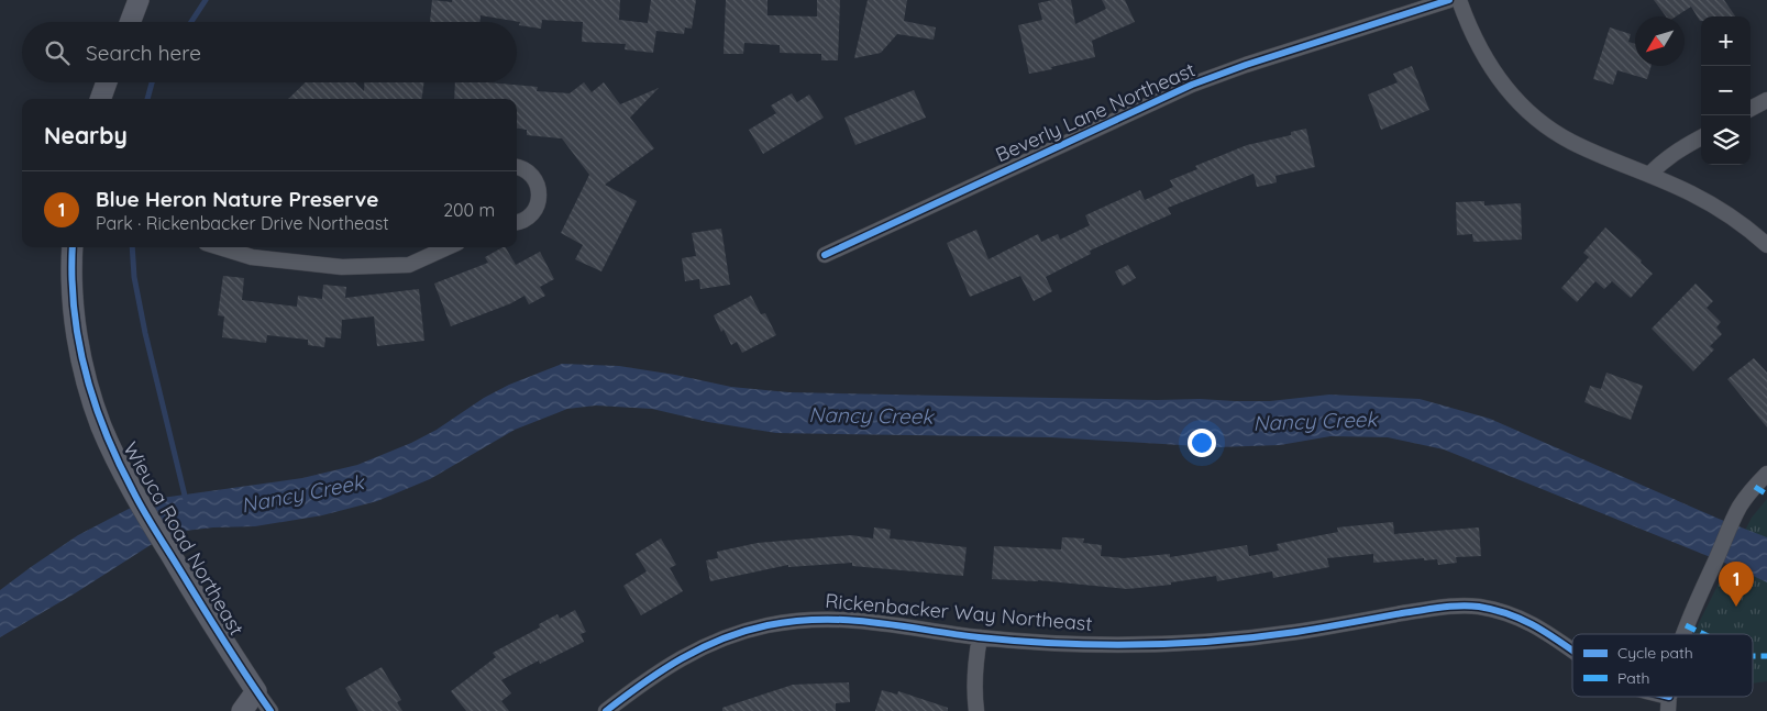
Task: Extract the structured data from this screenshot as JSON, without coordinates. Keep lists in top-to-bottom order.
{
  "streets": {
    "street": ["Beverly Lane Northeast", "Wieuca Road Northeast", "Rickenbacker Way Northeast"]
  },
  "water": ["Nancy Creek"],
  "legend": ["Cycle path", "Path"],
  "north": "bottom left",
  "page": {
    "map_buttons": ["+", "−"],
    "search": "Search here",
    "heading": "Nearby",
    "list": [
      {
        "mark": "1",
        "name": "Blue Heron Nature Preserve",
        "note": "Park · Rickenbacker Drive Northeast",
        "value": "200 m"
      }
    ],
    "pins": "1"
  }
}
